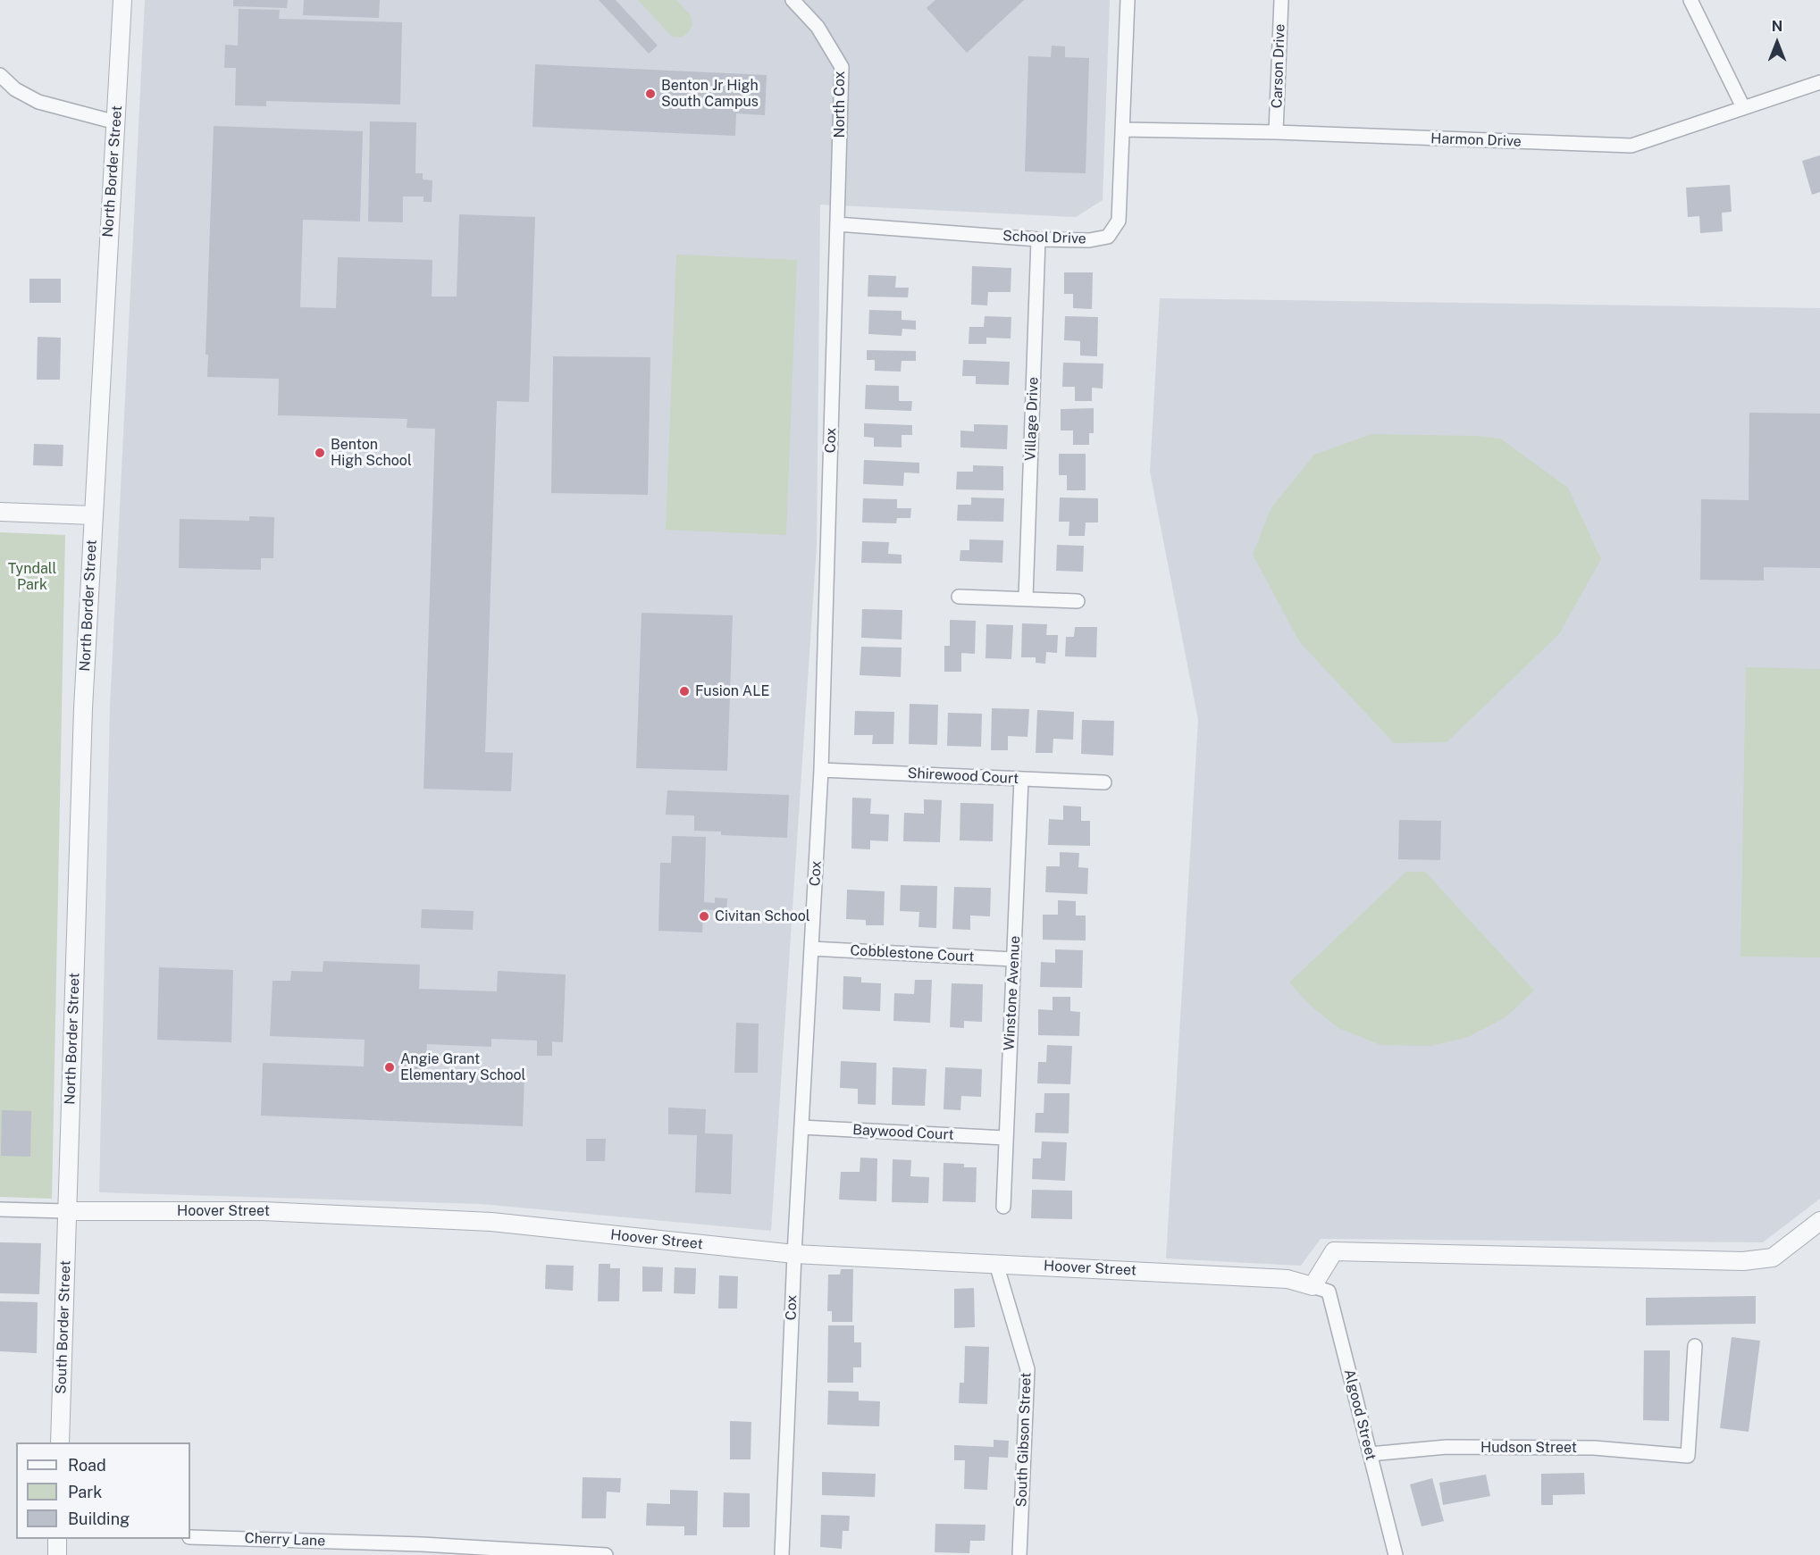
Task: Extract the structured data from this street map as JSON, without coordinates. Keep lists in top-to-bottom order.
{
  "streets": {
    "street": [
      "Carson Drive",
      "North Cox",
      "Harmon Drive",
      "North Border Street",
      "School Drive",
      "Village Drive",
      "Cox",
      "Shirewood Court",
      "Cobblestone Court",
      "Winstone Avenue",
      "Baywood Court",
      "Hoover Street",
      "South Border Street",
      "Algood Street",
      "South Gibson Street",
      "Hudson Street",
      "Cherry Lane"
    ]
  },
  "crossings": [
    ["Carson Drive", "Harmon Drive"],
    ["North Cox", "School Drive"],
    ["North Cox", "Cox"],
    ["Harmon Drive", "School Drive"],
    ["North Border Street", "Hoover Street"],
    ["North Border Street", "South Border Street"],
    ["School Drive", "Village Drive"],
    ["School Drive", "Cox"],
    ["Cox", "Shirewood Court"],
    ["Cox", "Cobblestone Court"],
    ["Cox", "Baywood Court"],
    ["Cox", "Hoover Street"],
    ["Shirewood Court", "Winstone Avenue"],
    ["Cobblestone Court", "Winstone Avenue"],
    ["Winstone Avenue", "Baywood Court"],
    ["Hoover Street", "South Border Street"],
    ["Hoover Street", "Algood Street"],
    ["Hoover Street", "South Gibson Street"],
    ["Algood Street", "Hudson Street"]
  ],
  "parks": ["Tyndall Park"],
  "places": [
    "Benton Jr High South Campus",
    "Benton High School",
    "Fusion ALE",
    "Civitan School",
    "Angie Grant Elementary School"
  ],
  "legend": ["Road", "Park", "Building"],
  "north": "top"
}
